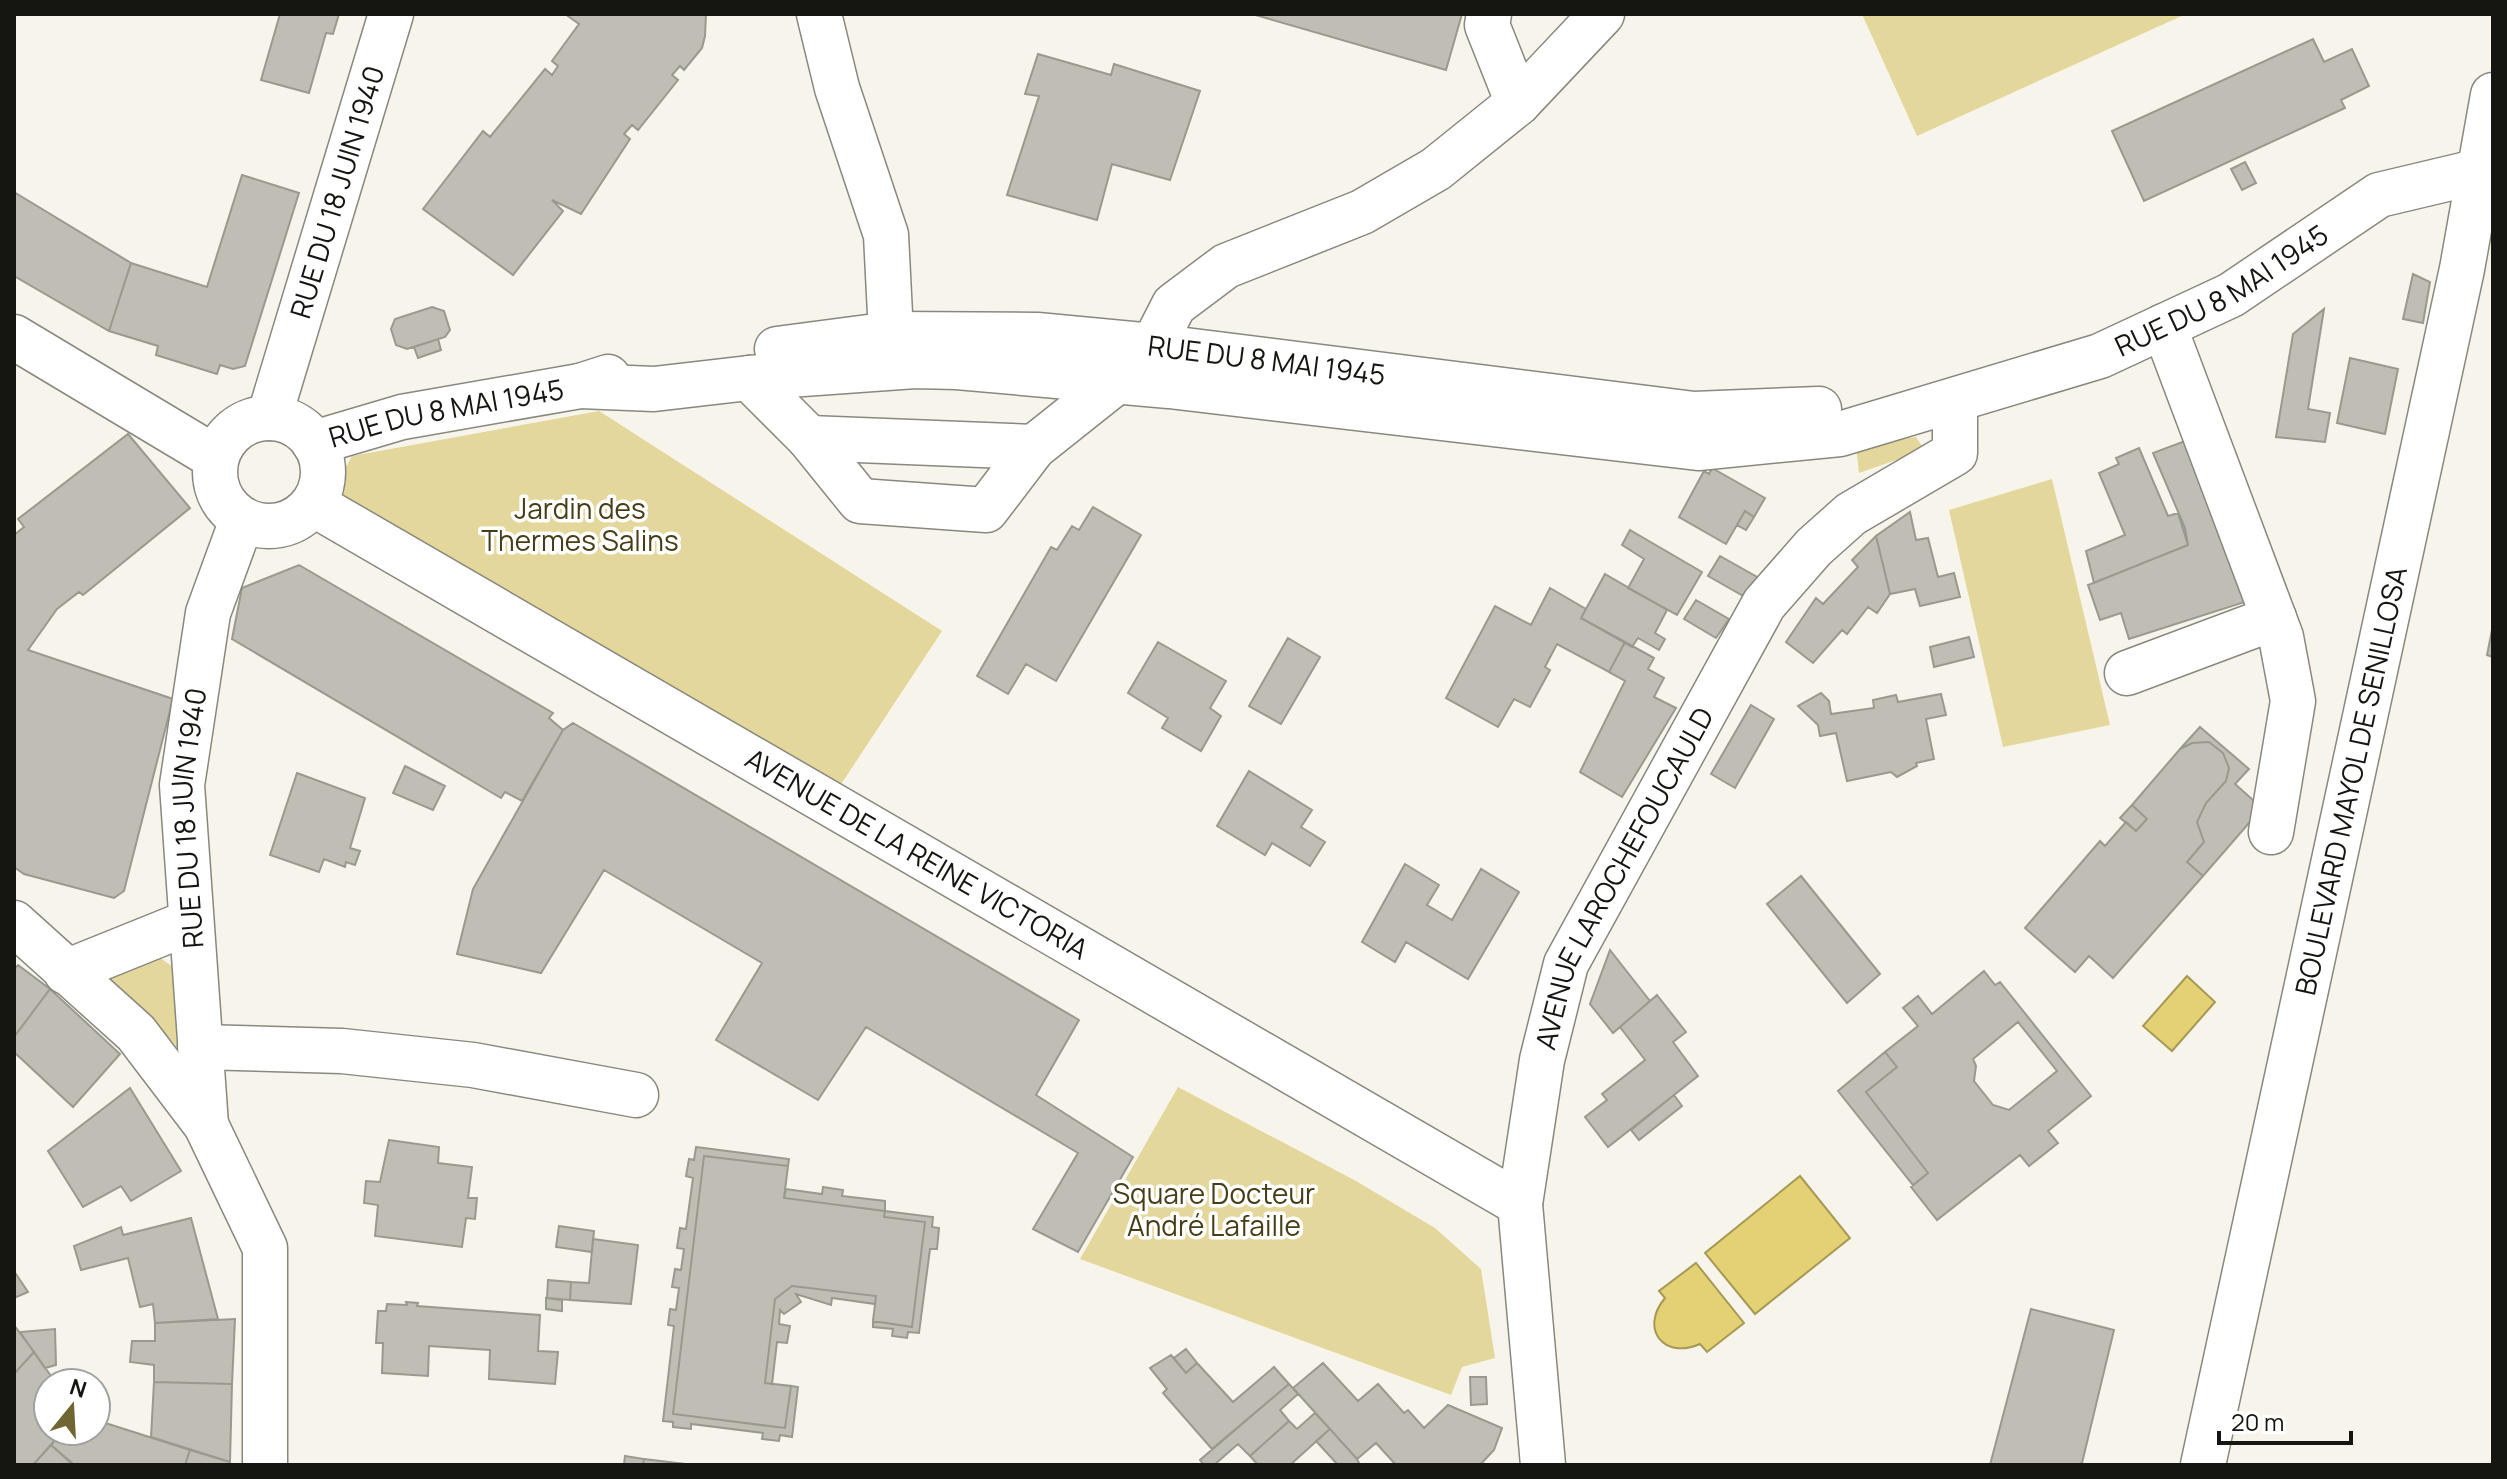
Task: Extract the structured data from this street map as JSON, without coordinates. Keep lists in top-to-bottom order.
{
  "streets": {
    "street": [
      "RUE DU 18 JUIN 1940",
      "RUE DU 8 MAI 1945",
      "BOULEVARD MAYOL DE SENILLOSA",
      "AVENUE DE LA REINE VICTORIA",
      "AVENUE LAROCHEFOUCAULD"
    ]
  },
  "crossings": [
    ["RUE DU 18 JUIN 1940", "RUE DU 8 MAI 1945"],
    ["RUE DU 18 JUIN 1940", "AVENUE DE LA REINE VICTORIA"],
    ["RUE DU 8 MAI 1945", "BOULEVARD MAYOL DE SENILLOSA"],
    ["RUE DU 8 MAI 1945", "AVENUE DE LA REINE VICTORIA"],
    ["RUE DU 8 MAI 1945", "AVENUE LAROCHEFOUCAULD"],
    ["AVENUE DE LA REINE VICTORIA", "AVENUE LAROCHEFOUCAULD"]
  ],
  "parks": ["Jardin des Thermes Salins", "Square Docteur André Lafaille"],
  "scale_bar": "20 m",
  "north": "top"
}
